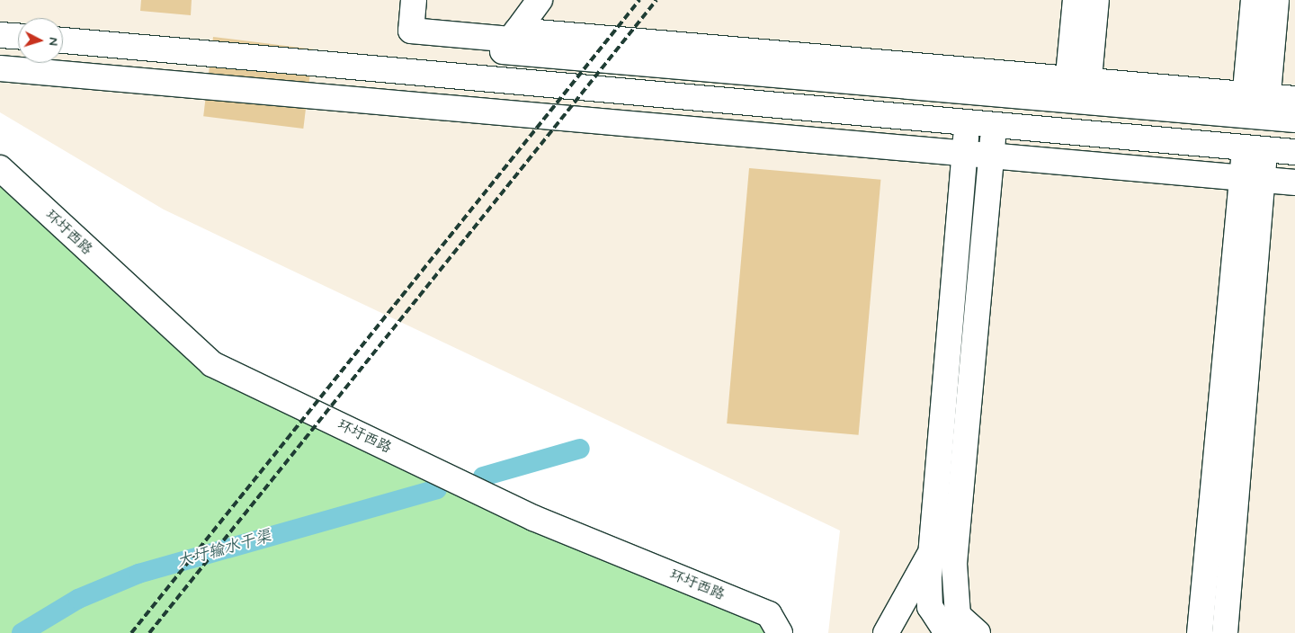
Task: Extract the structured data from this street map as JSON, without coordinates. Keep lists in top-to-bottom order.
{
  "streets": {
    "street": ["环圩西路"]
  },
  "water": ["大圩输水干渠"],
  "north": "right"
}
